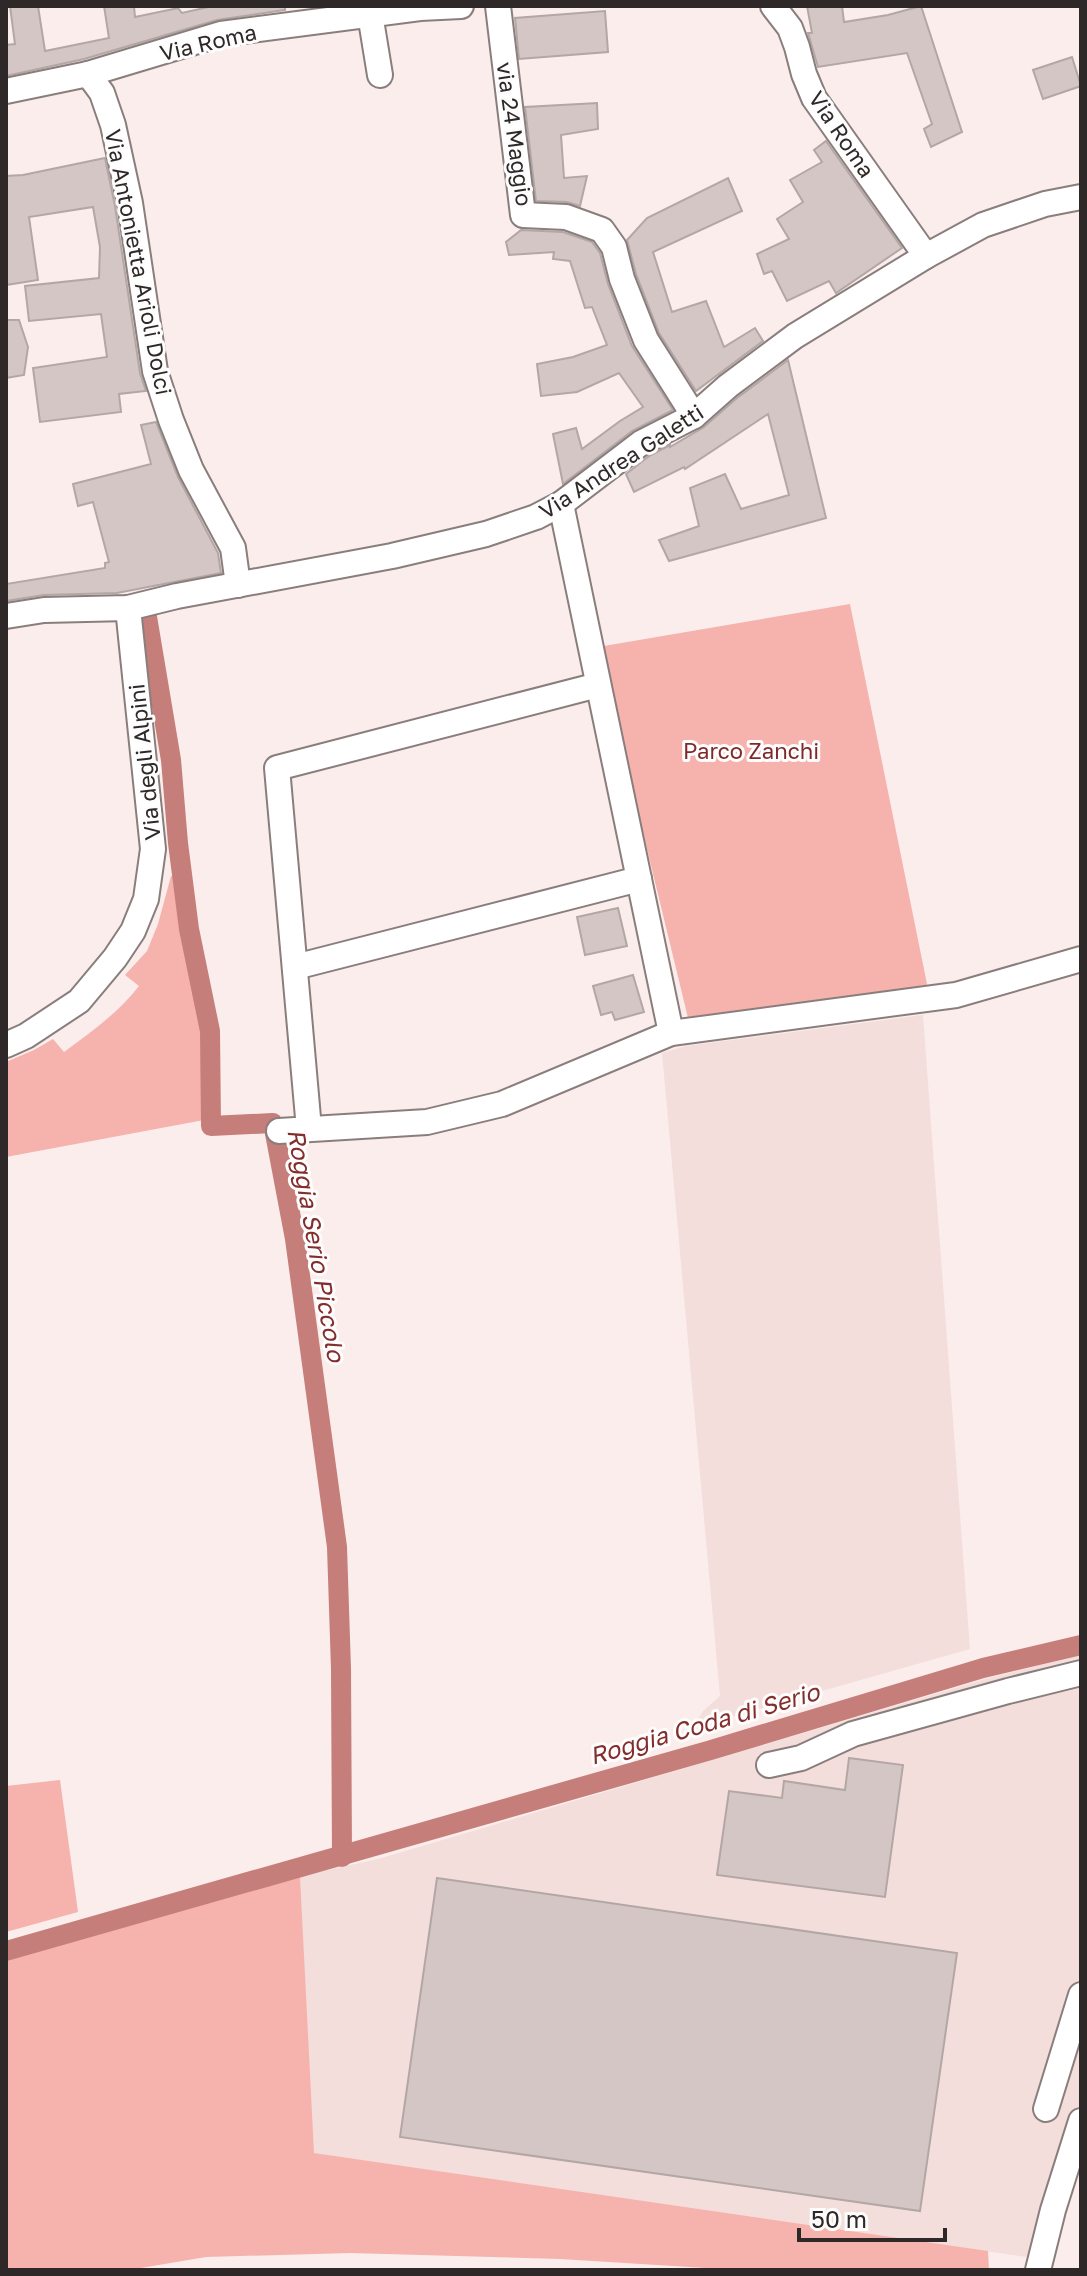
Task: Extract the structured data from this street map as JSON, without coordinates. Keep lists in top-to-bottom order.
{
  "streets": {
    "street": [
      "Via Roma",
      "via 24 Maggio",
      "Via Antonietta Arioli Dolci",
      "Via Andrea Galetti",
      "Via degli Alpini"
    ]
  },
  "crossings": [
    ["Via Roma", "Via Antonietta Arioli Dolci"],
    ["Via Roma", "Via Andrea Galetti"],
    ["via 24 Maggio", "Via Andrea Galetti"],
    ["Via Antonietta Arioli Dolci", "Via Andrea Galetti"],
    ["Via Andrea Galetti", "Via degli Alpini"]
  ],
  "water": ["Roggia Serio Piccolo", "Roggia Coda di Serio"],
  "parks": ["Parco Zanchi"],
  "scale_bar": "50 m"
}
